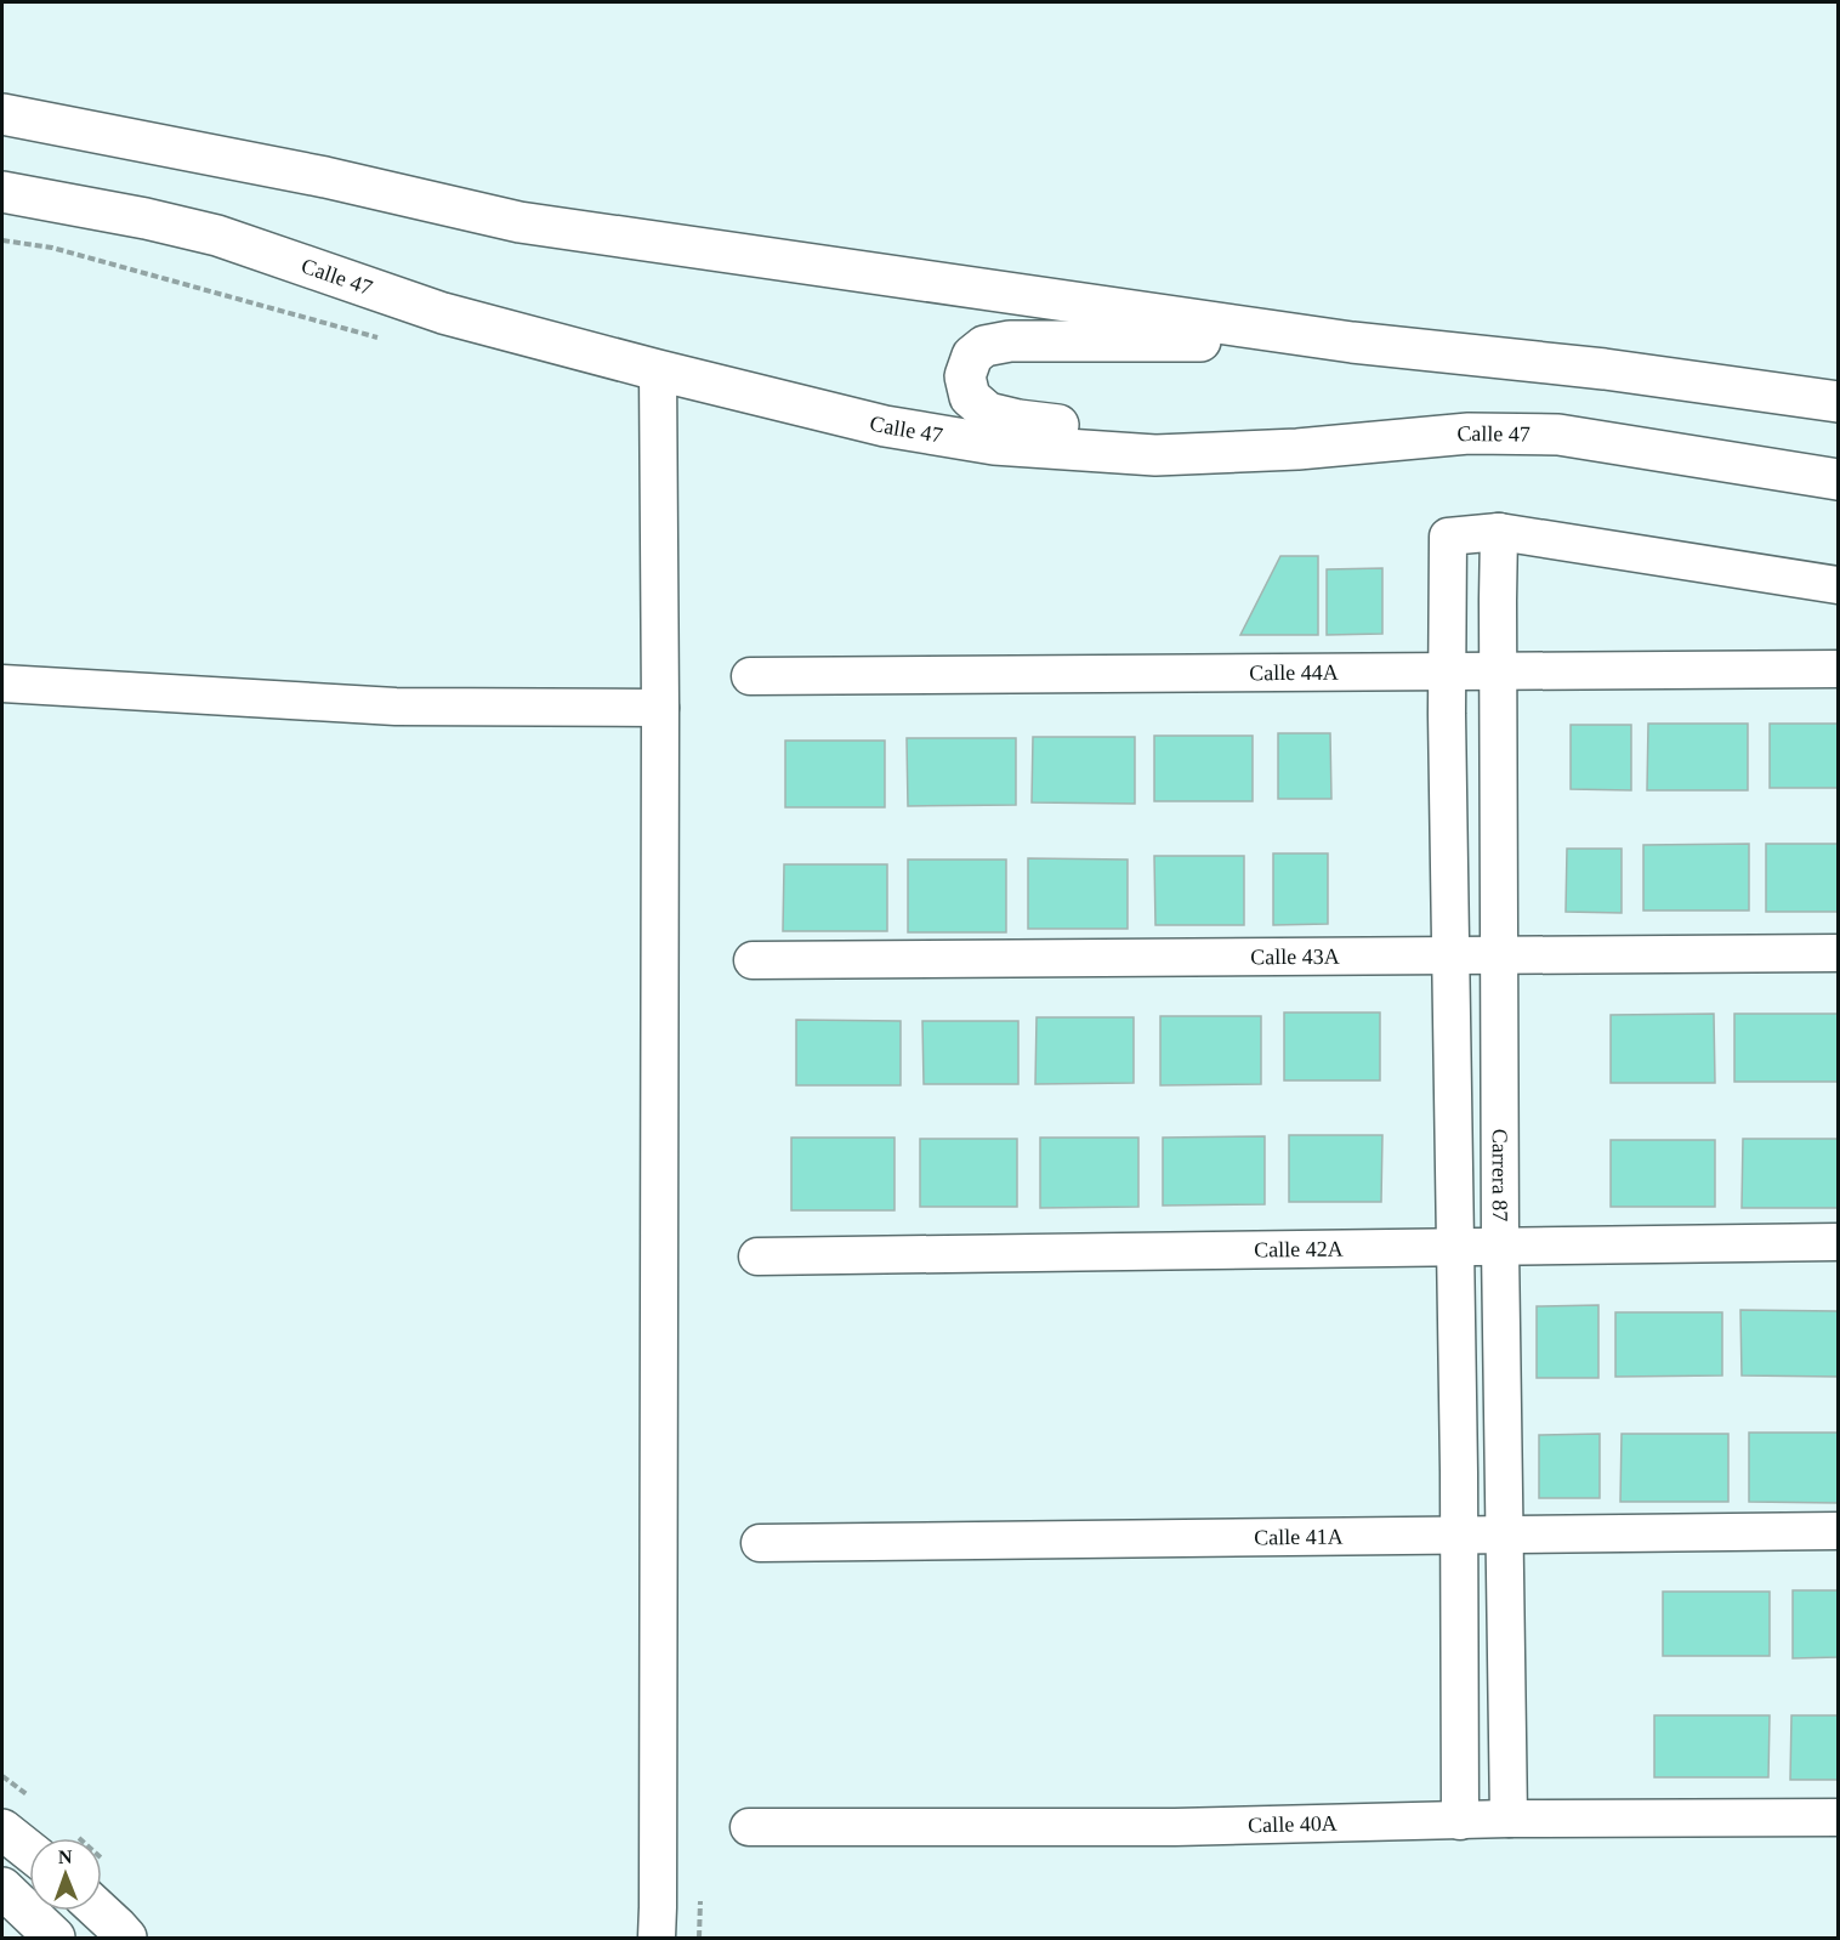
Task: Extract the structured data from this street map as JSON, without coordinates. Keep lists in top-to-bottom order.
{
  "streets": {
    "main road": ["Calle 47"],
    "street": [
      "Calle 44A",
      "Calle 43A",
      "Carrera 87",
      "Calle 42A",
      "Calle 41A",
      "Calle 40A"
    ]
  },
  "crossings": [
    ["Calle 44A", "Carrera 87"],
    ["Calle 43A", "Carrera 87"],
    ["Carrera 87", "Calle 42A"],
    ["Carrera 87", "Calle 41A"],
    ["Carrera 87", "Calle 40A"]
  ],
  "north": "top"
}
